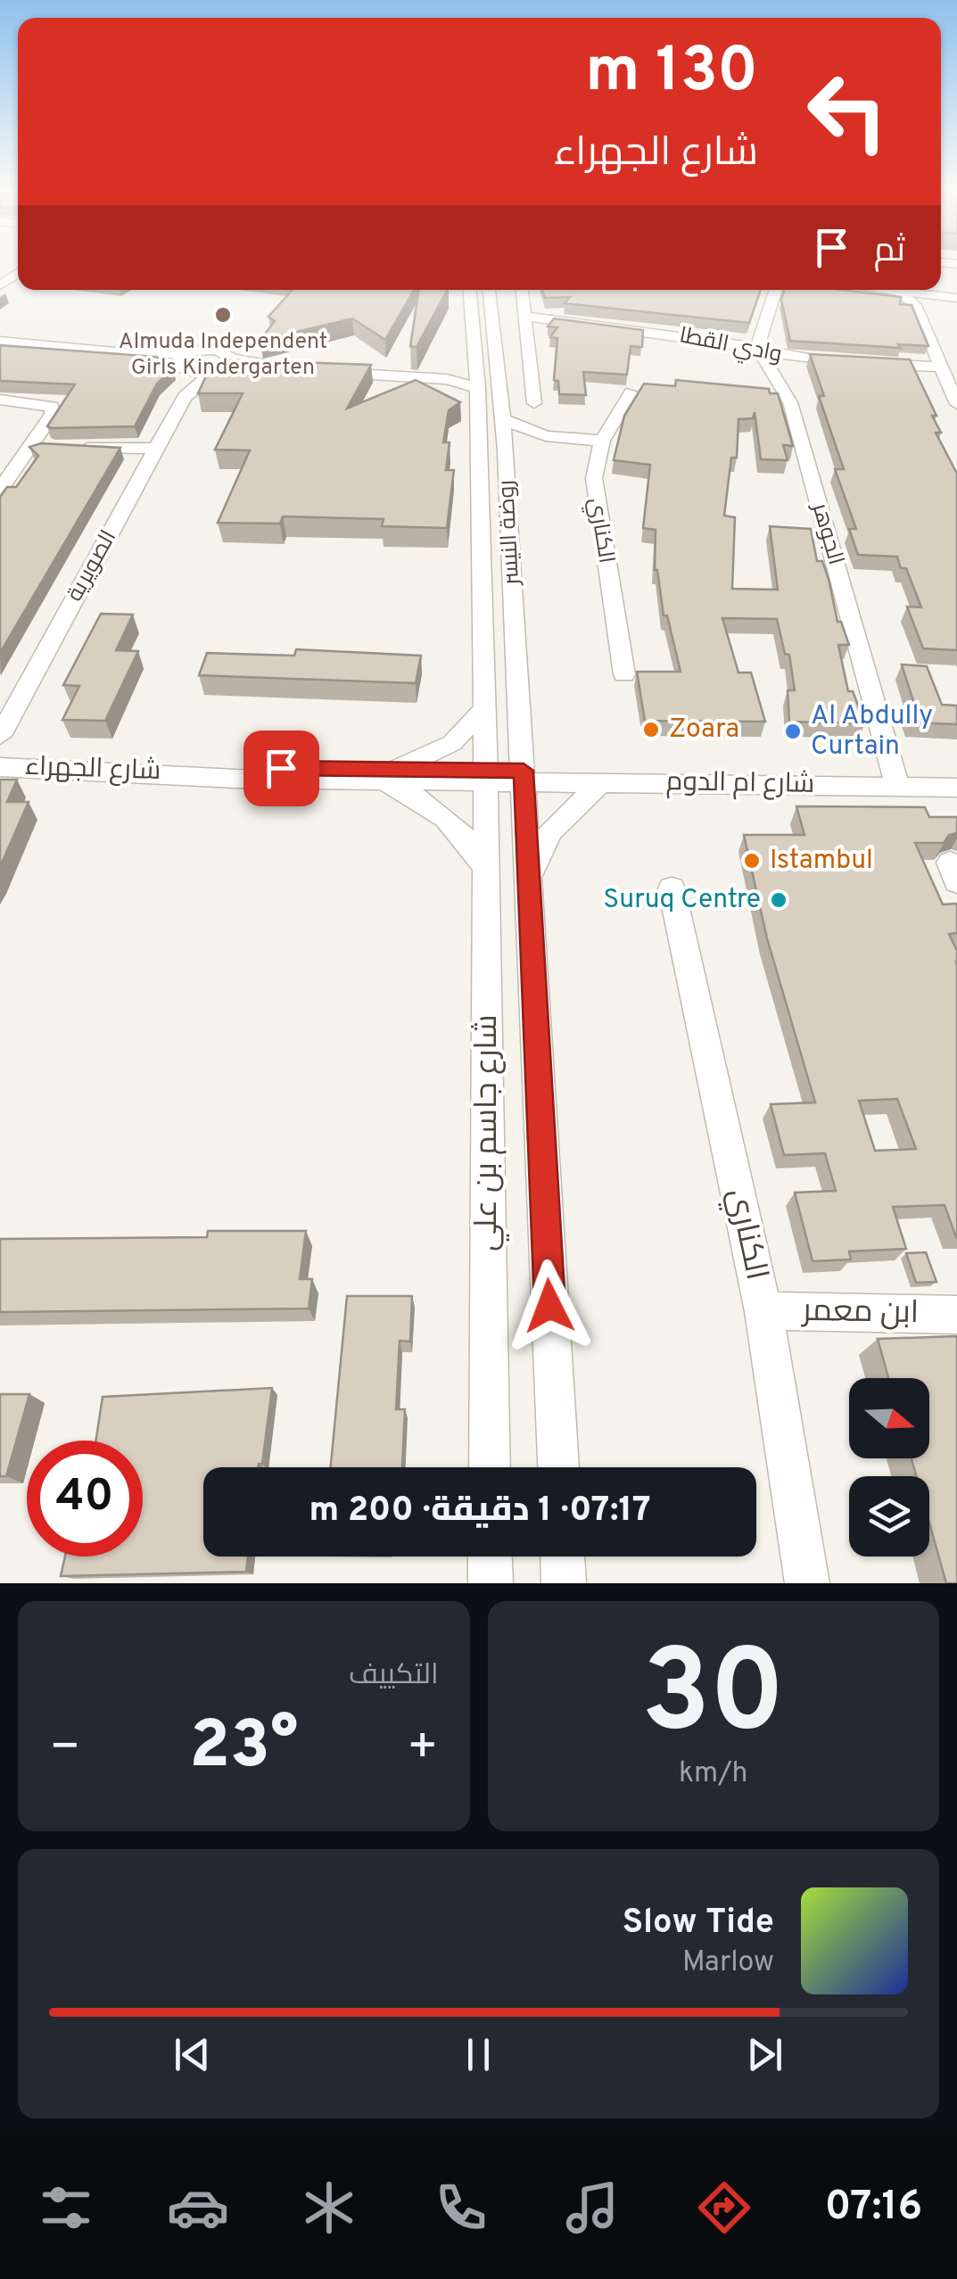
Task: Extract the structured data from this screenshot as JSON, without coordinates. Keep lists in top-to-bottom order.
{
  "streets": {
    "street": [
      "وادي القطا",
      "الكناري",
      "روضة النيسر",
      "الجوهر",
      "الصويرية",
      "شارع الجهراء",
      "شارع ام الدوم",
      "شارع جاسم بن علي",
      "ابن معمر"
    ]
  },
  "crossings": [
    ["وادي القطا", "الجوهر"],
    ["الكناري", "ابن معمر"],
    ["روضة النيسر", "شارع الجهراء"],
    ["روضة النيسر", "شارع ام الدوم"],
    ["روضة النيسر", "شارع جاسم بن علي"],
    ["الجوهر", "شارع ام الدوم"],
    ["شارع الجهراء", "شارع ام الدوم"],
    ["شارع الجهراء", "شارع جاسم بن علي"],
    ["شارع ام الدوم", "شارع جاسم بن علي"]
  ],
  "places": [
    "Almuda Independent Girls Kindergarten",
    "Zoara",
    "Al Abdully Curtain",
    "Istambul",
    "Suruq Centre"
  ],
  "north": "right",
  "page": {
    "turn": ["130 m", "شارع الجهراء"],
    "then": "ثم",
    "limit": "40",
    "trip": "07:17 · 1 دقيقة · 200 m",
    "tile": [
      ["30", "km/h"],
      "التكييف"
    ],
    "heat": ["−", "23°", "+"],
    "song": ["Slow Tide", "Marlow"],
    "tabs": "07:16"
  }
}
